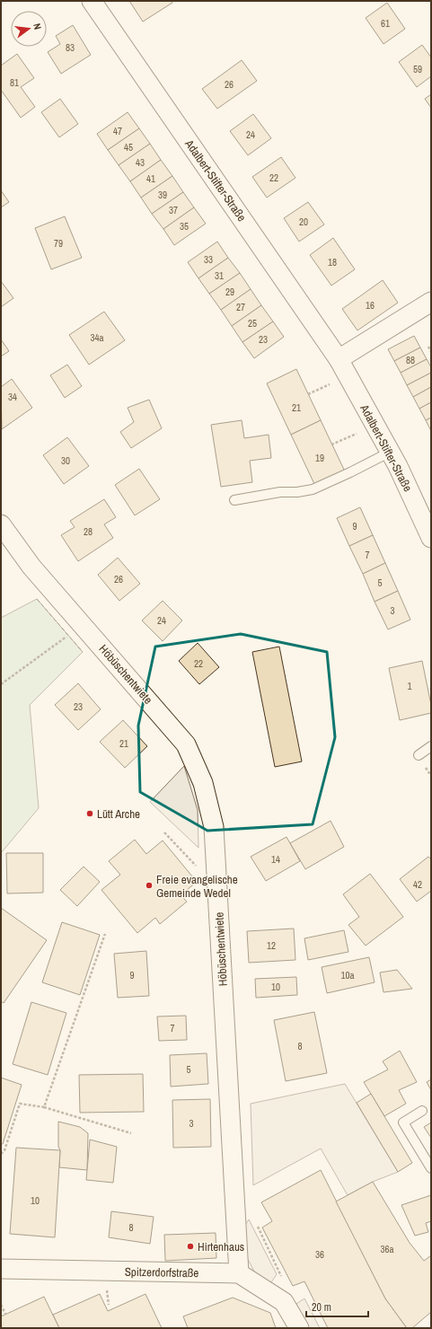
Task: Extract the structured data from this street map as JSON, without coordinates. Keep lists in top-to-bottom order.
{
  "streets": {
    "street": ["Adalbert-Stifter-Straße", "Höbüschentwiete", "Spitzerdorfstraße"]
  },
  "crossings": [
    ["Höbüschentwiete", "Spitzerdorfstraße"]
  ],
  "places": ["Lütt Arche", "Freie evangelische Gemeinde Wedel", "Hirtenhaus"],
  "house_numbers": [
    "61",
    "83",
    "59",
    "81",
    "26",
    "47",
    "24",
    "45",
    "43",
    "22",
    "41",
    "39",
    "37",
    "20",
    "35",
    "79",
    "33",
    "18",
    "31",
    "29",
    "16",
    "27",
    "25",
    "34a",
    "23",
    "88",
    "34",
    "21",
    "19",
    "30",
    "9",
    "28",
    "7",
    "26",
    "5",
    "3",
    "24",
    "22",
    "1",
    "23",
    "21",
    "14",
    "42",
    "12",
    "9",
    "10a",
    "10",
    "7",
    "8",
    "5",
    "3",
    "10",
    "8",
    "36a",
    "36"
  ],
  "scale_bar": "20 m",
  "north": "right"
}
